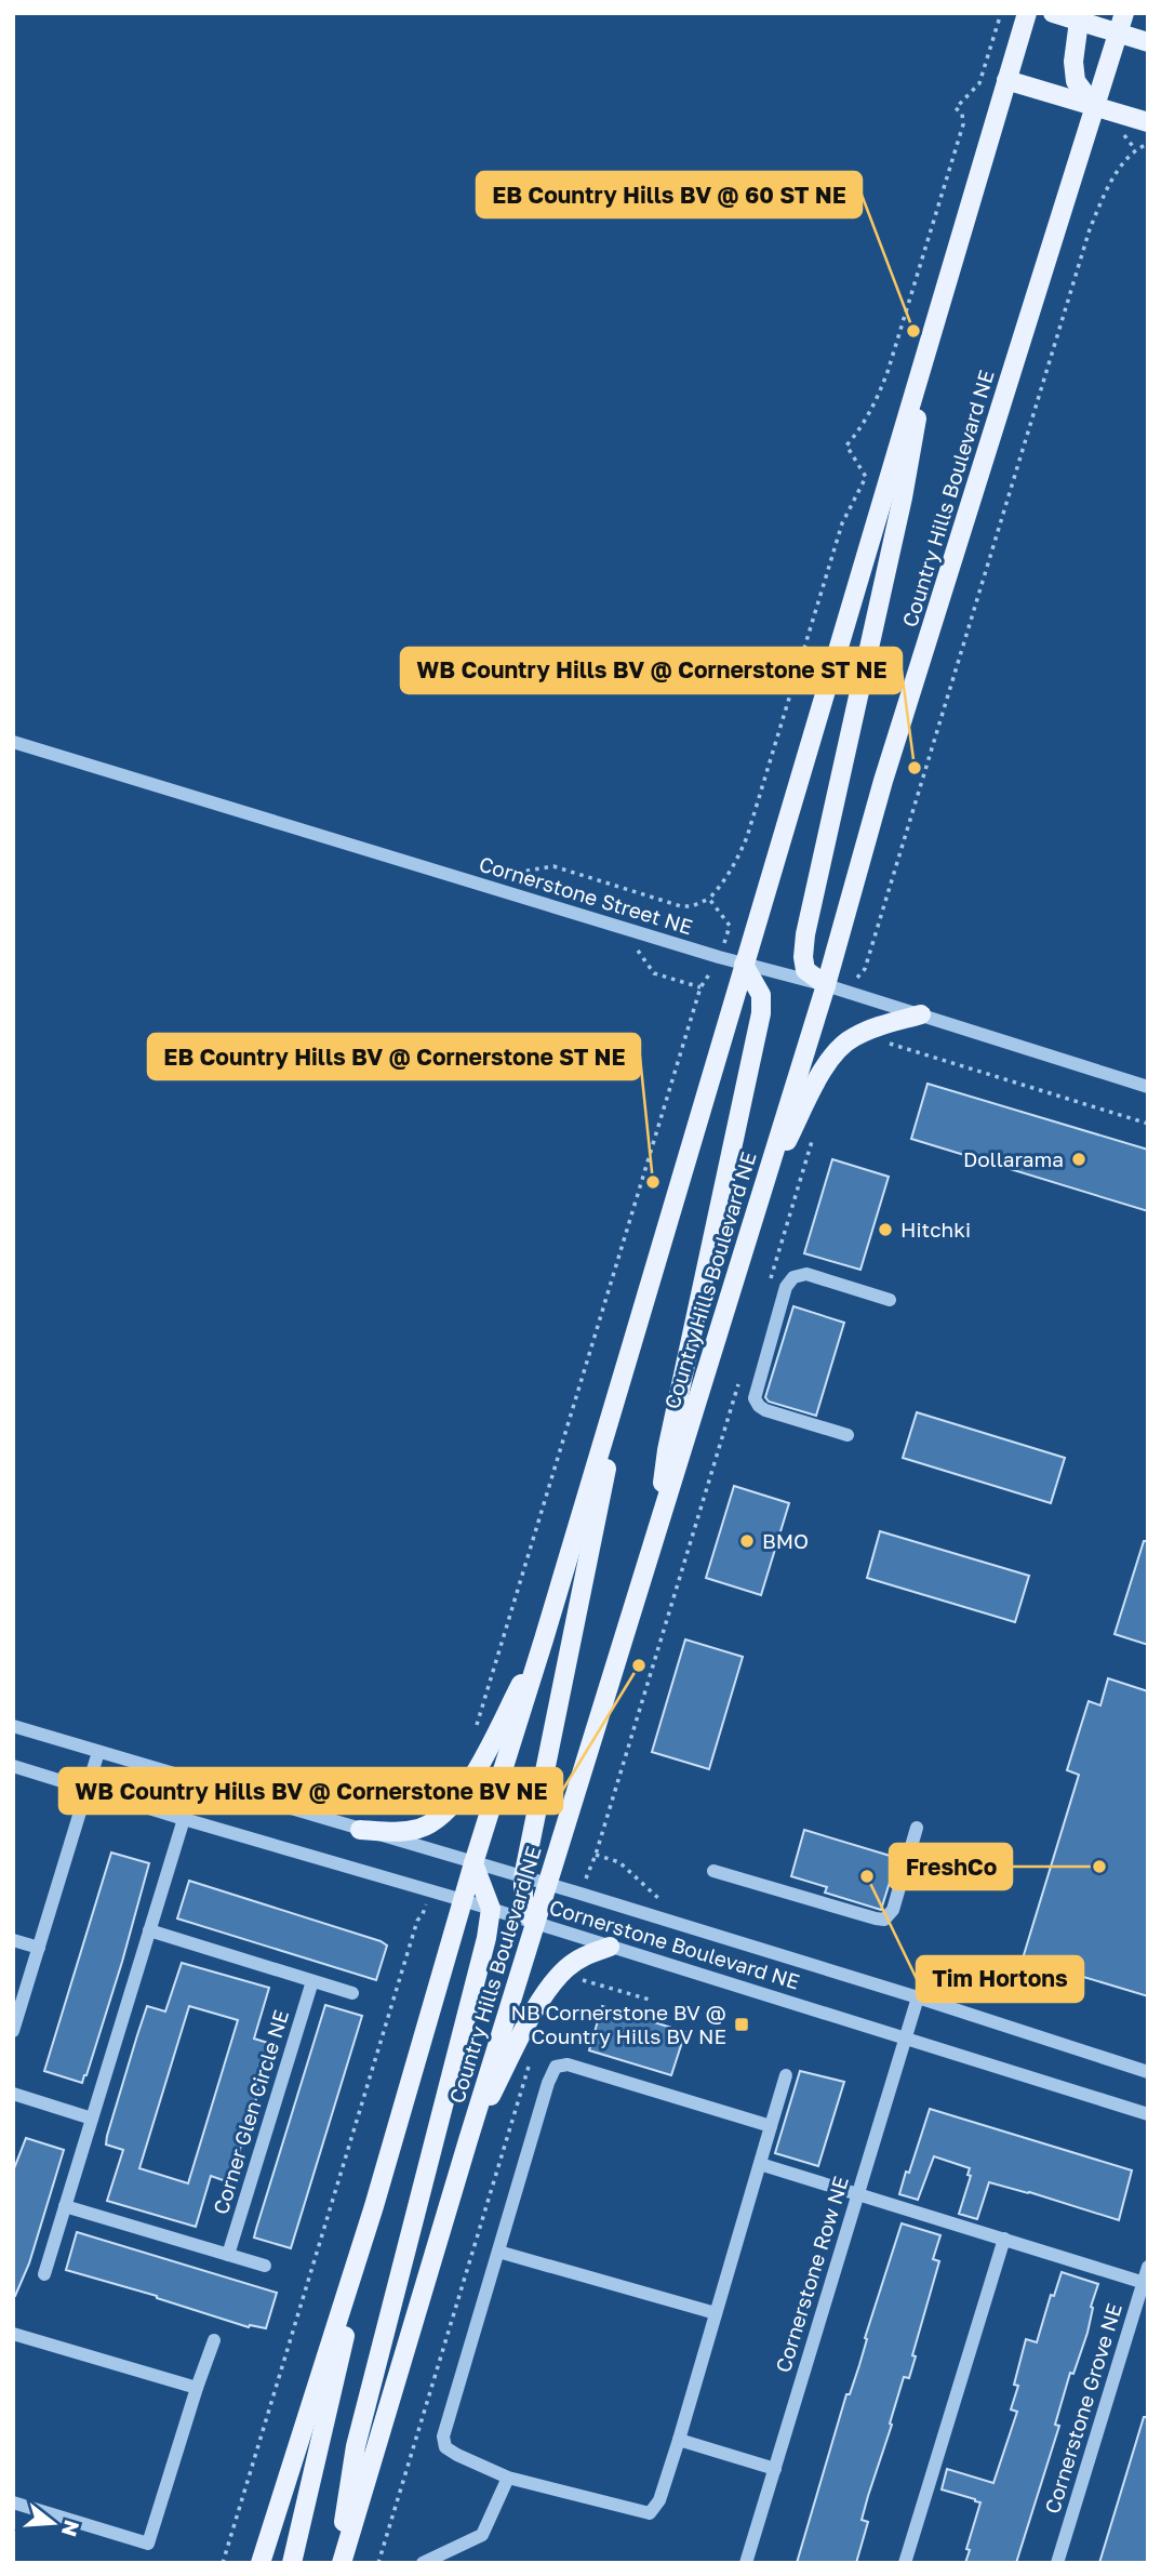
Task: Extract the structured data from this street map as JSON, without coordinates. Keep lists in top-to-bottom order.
{
  "streets": {
    "main road": ["Country Hills Boulevard NE"],
    "street": [
      "Cornerstone Street NE",
      "Cornerstone Boulevard NE",
      "Corner Glen Circle NE",
      "Cornerstone Row NE",
      "Cornerstone Grove NE"
    ]
  },
  "crossings": [
    ["Country Hills Boulevard NE", "Cornerstone Street NE"],
    ["Country Hills Boulevard NE", "Cornerstone Boulevard NE"],
    ["Cornerstone Boulevard NE", "Cornerstone Row NE"]
  ],
  "places": {
    "other": [
      "EB Country Hills BV @ 60 ST NE",
      "WB Country Hills BV @ Cornerstone ST NE",
      "Dollarama",
      "EB Country Hills BV @ Cornerstone ST NE",
      "Hitchki",
      "BMO",
      "WB Country Hills BV @ Cornerstone BV NE",
      "FreshCo",
      "Tim Hortons"
    ],
    "transit": ["NB Cornerstone BV @ Country Hills BV NE"]
  },
  "north": "right"
}
